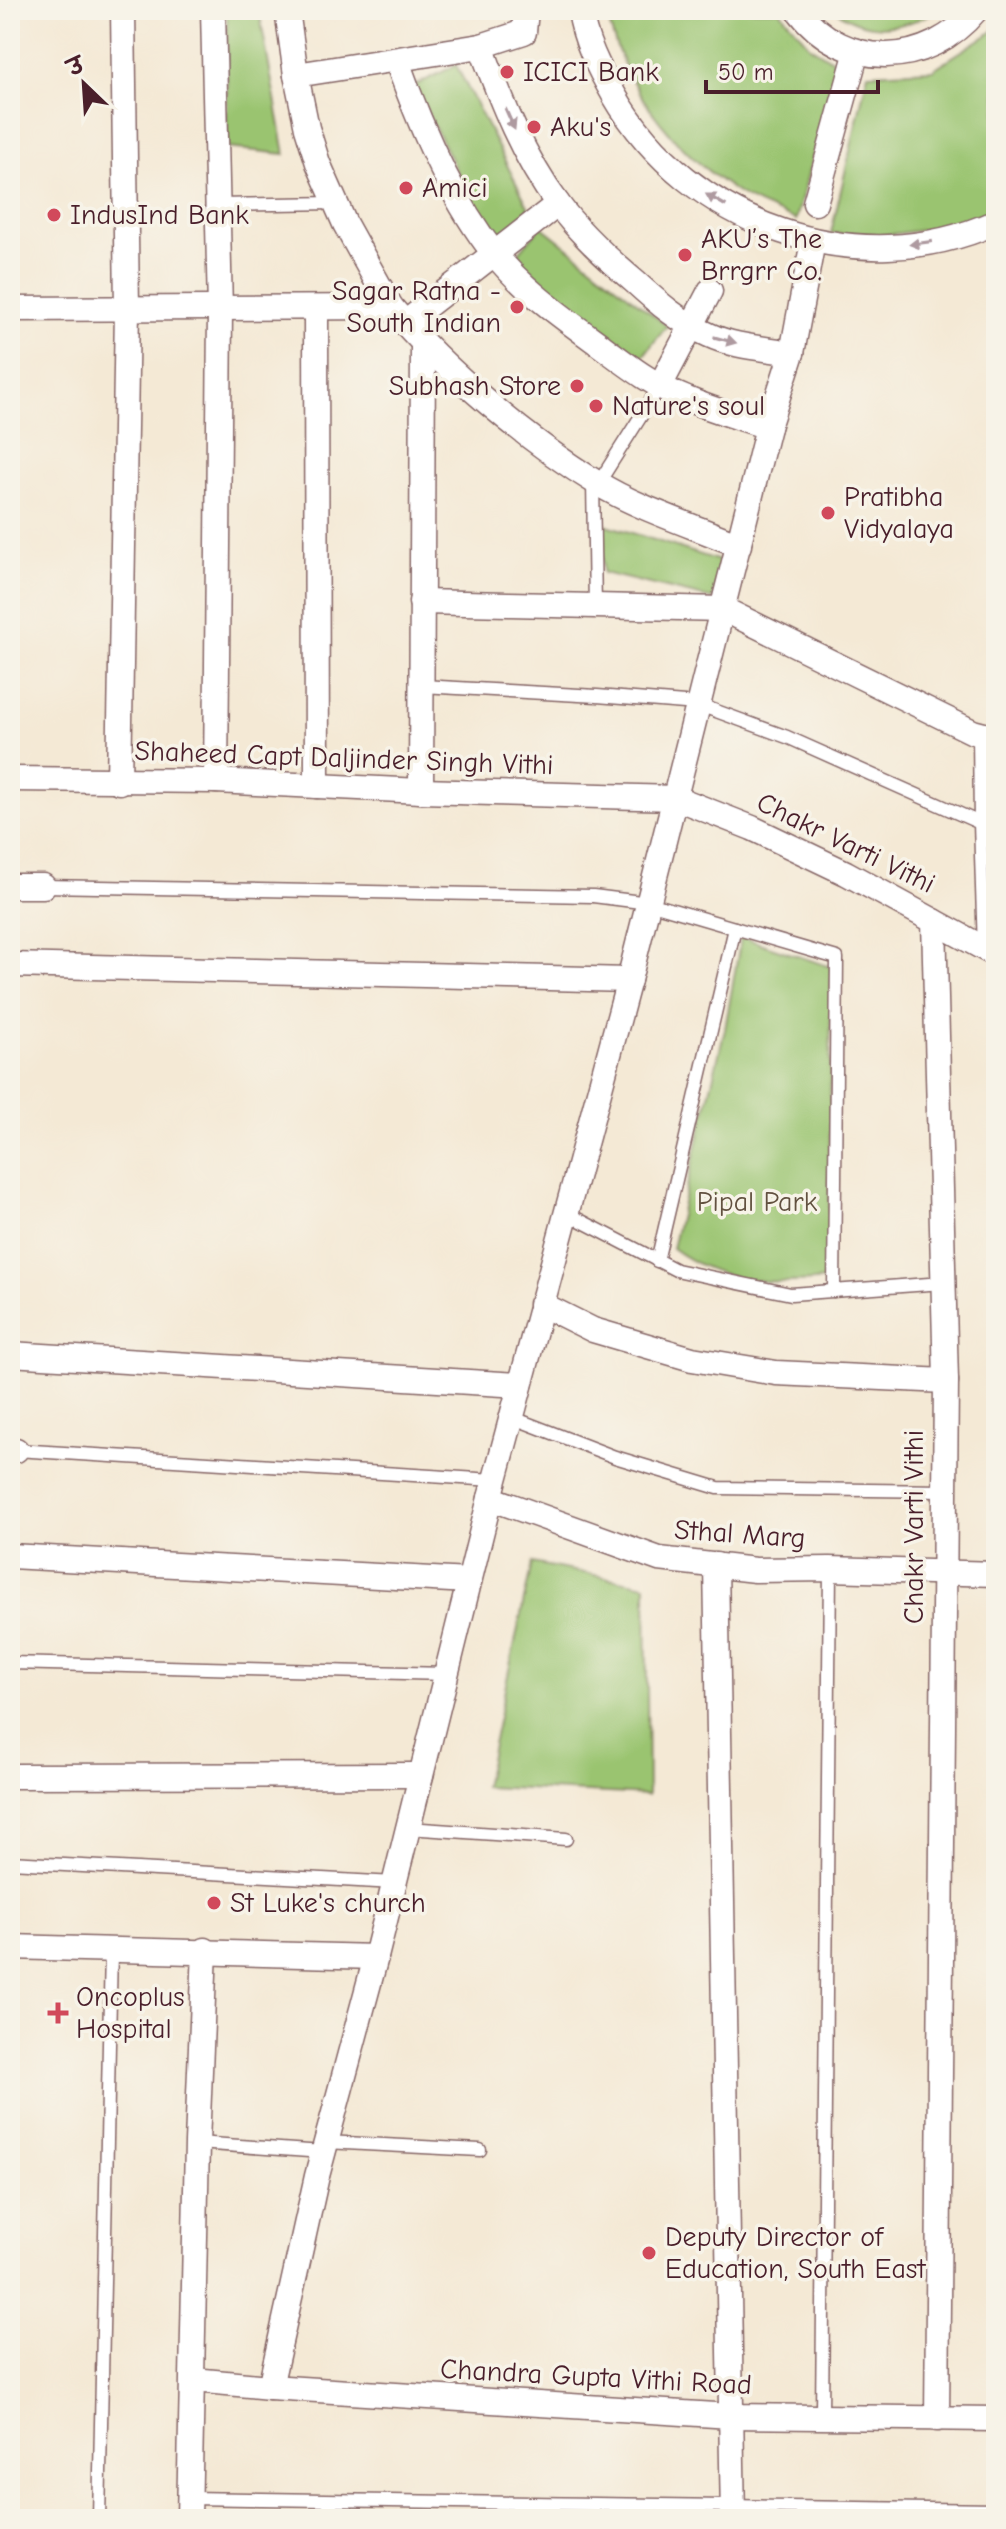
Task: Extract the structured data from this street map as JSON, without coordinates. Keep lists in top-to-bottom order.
{
  "streets": {
    "street": [
      "Shaheed Capt Daljinder Singh Vithi",
      "Chakr Varti Vithi",
      "Sthal Marg",
      "Chandra Gupta Vithi Road"
    ]
  },
  "crossings": [
    ["Shaheed Capt Daljinder Singh Vithi", "Chakr Varti Vithi"],
    ["Chakr Varti Vithi", "Sthal Marg"],
    ["Chakr Varti Vithi", "Chandra Gupta Vithi Road"]
  ],
  "parks": ["Pipal Park"],
  "places": {
    "other": [
      "ICICI Bank",
      "Aku's",
      "Amici",
      "IndusInd Bank",
      "AKU’s The Brrgrr Co.",
      "Sagar Ratna - South Indian",
      "Subhash Store",
      "Nature's soul",
      "Pratibha Vidyalaya",
      "St Luke's church",
      "Deputy Director of Education, South East"
    ],
    "health": ["Oncoplus Hospital"]
  },
  "scale_bar": "50 m",
  "north": "top left"
}
